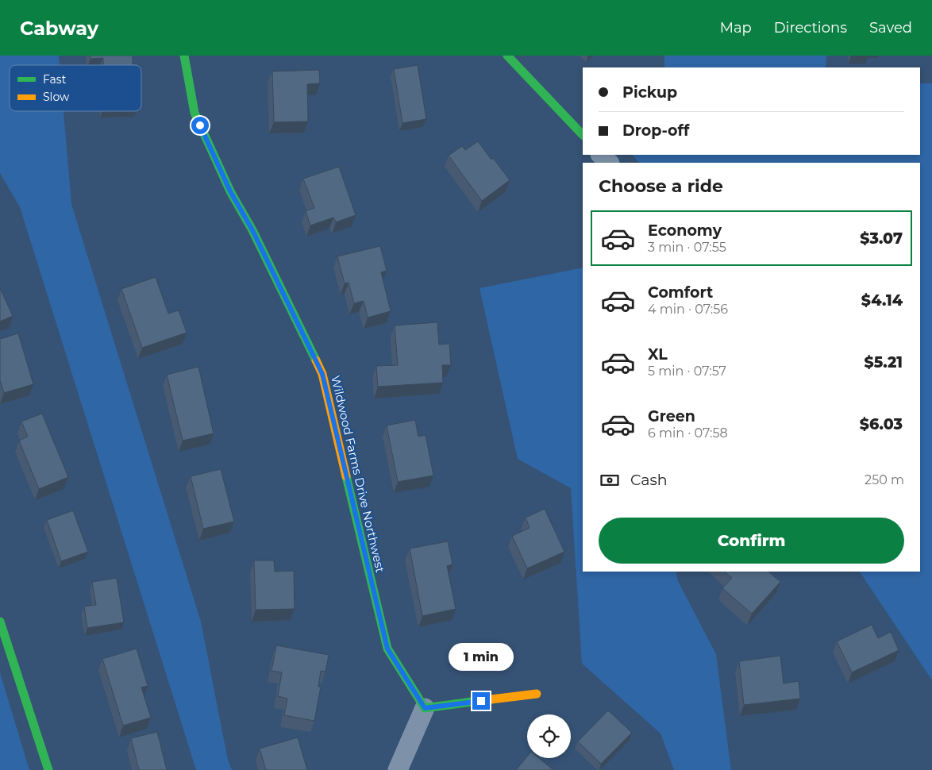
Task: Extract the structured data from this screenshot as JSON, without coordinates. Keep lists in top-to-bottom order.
{
  "streets": {
    "street": ["Wildwood Farms Drive Northwest"]
  },
  "legend": ["Fast", "Slow"],
  "page": {
    "header": "Cabway",
    "nav": ["Map", "Directions", "Saved"],
    "banner": ["Pickup", "Drop-off"],
    "heading": "Choose a ride",
    "list": [
      {
        "name": "Economy",
        "note": "3 min · 07:55",
        "value": "$3.07"
      },
      {
        "name": "Comfort",
        "note": "4 min · 07:56",
        "value": "$4.14"
      },
      {
        "name": "XL",
        "note": "5 min · 07:57",
        "value": "$5.21"
      },
      {
        "name": "Green",
        "note": "6 min · 07:58",
        "value": "$6.03"
      }
    ],
    "pay": ["Cash", "250 m"],
    "buttons": "Confirm",
    "bubble": "1 min"
  }
}
